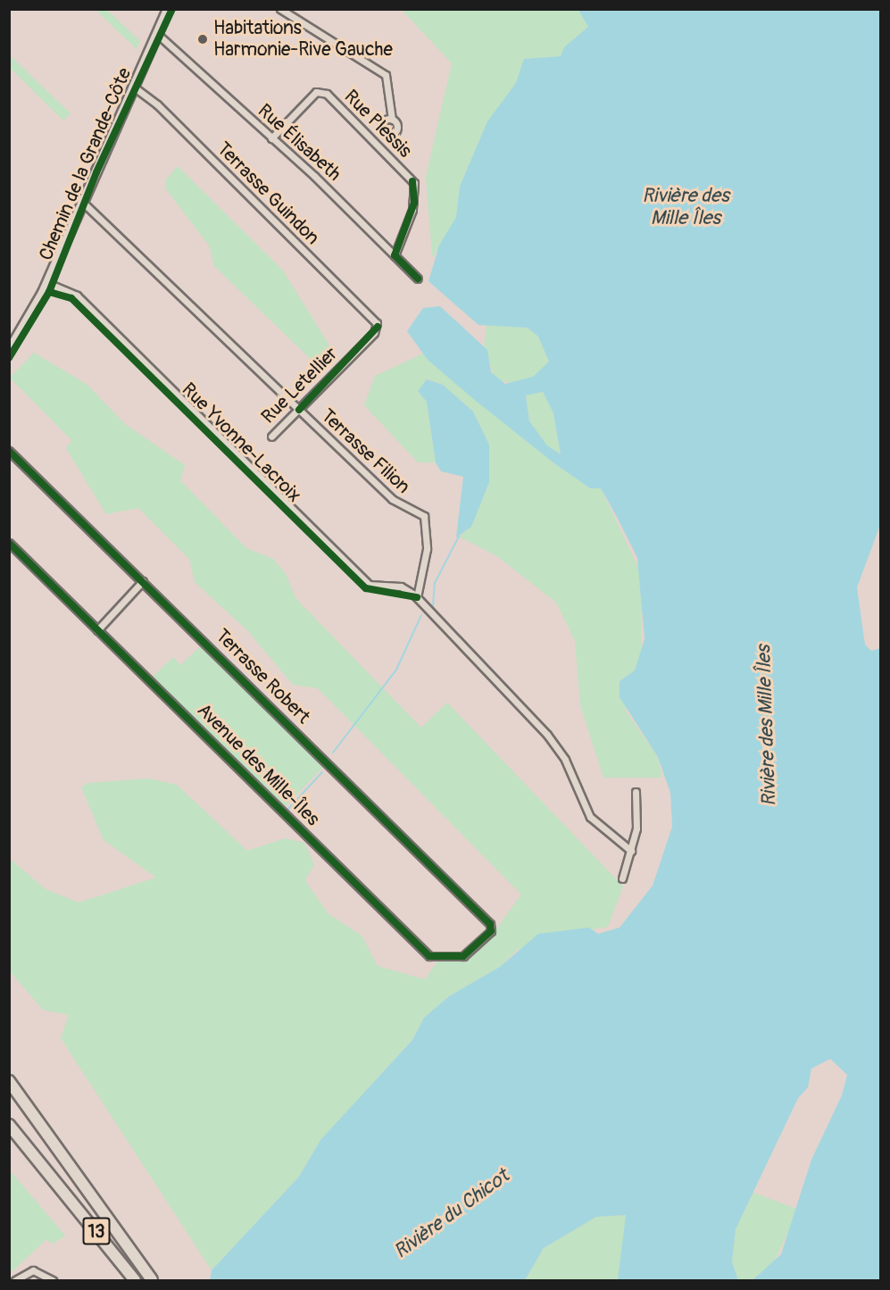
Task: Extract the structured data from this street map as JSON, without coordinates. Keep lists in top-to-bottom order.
{
  "streets": {
    "highway": ["13"],
    "main road": ["Chemin de la Grande-Côte"],
    "street": [
      "Rue Plessis",
      "Rue Élisabeth",
      "Terrasse Guindon",
      "Rue Letellier",
      "Rue Yvonne-Lacroix",
      "Terrasse Filion",
      "Terrasse Robert",
      "Avenue des Mille-Îles"
    ]
  },
  "crossings": [
    ["Rue Plessis", "Rue Élisabeth"],
    ["Rue Élisabeth", "Chemin de la Grande-Côte"],
    ["Chemin de la Grande-Côte", "Terrasse Guindon"],
    ["Chemin de la Grande-Côte", "Rue Yvonne-Lacroix"],
    ["Chemin de la Grande-Côte", "Terrasse Filion"],
    ["Terrasse Guindon", "Rue Letellier"],
    ["Rue Letellier", "Terrasse Filion"],
    ["Rue Yvonne-Lacroix", "Terrasse Filion"],
    ["Terrasse Robert", "Avenue des Mille-Îles"]
  ],
  "water": ["Rivière des Mille Îles", "Rivière du Chicot"],
  "places": ["Habitations Harmonie-Rive Gauche"]
}
